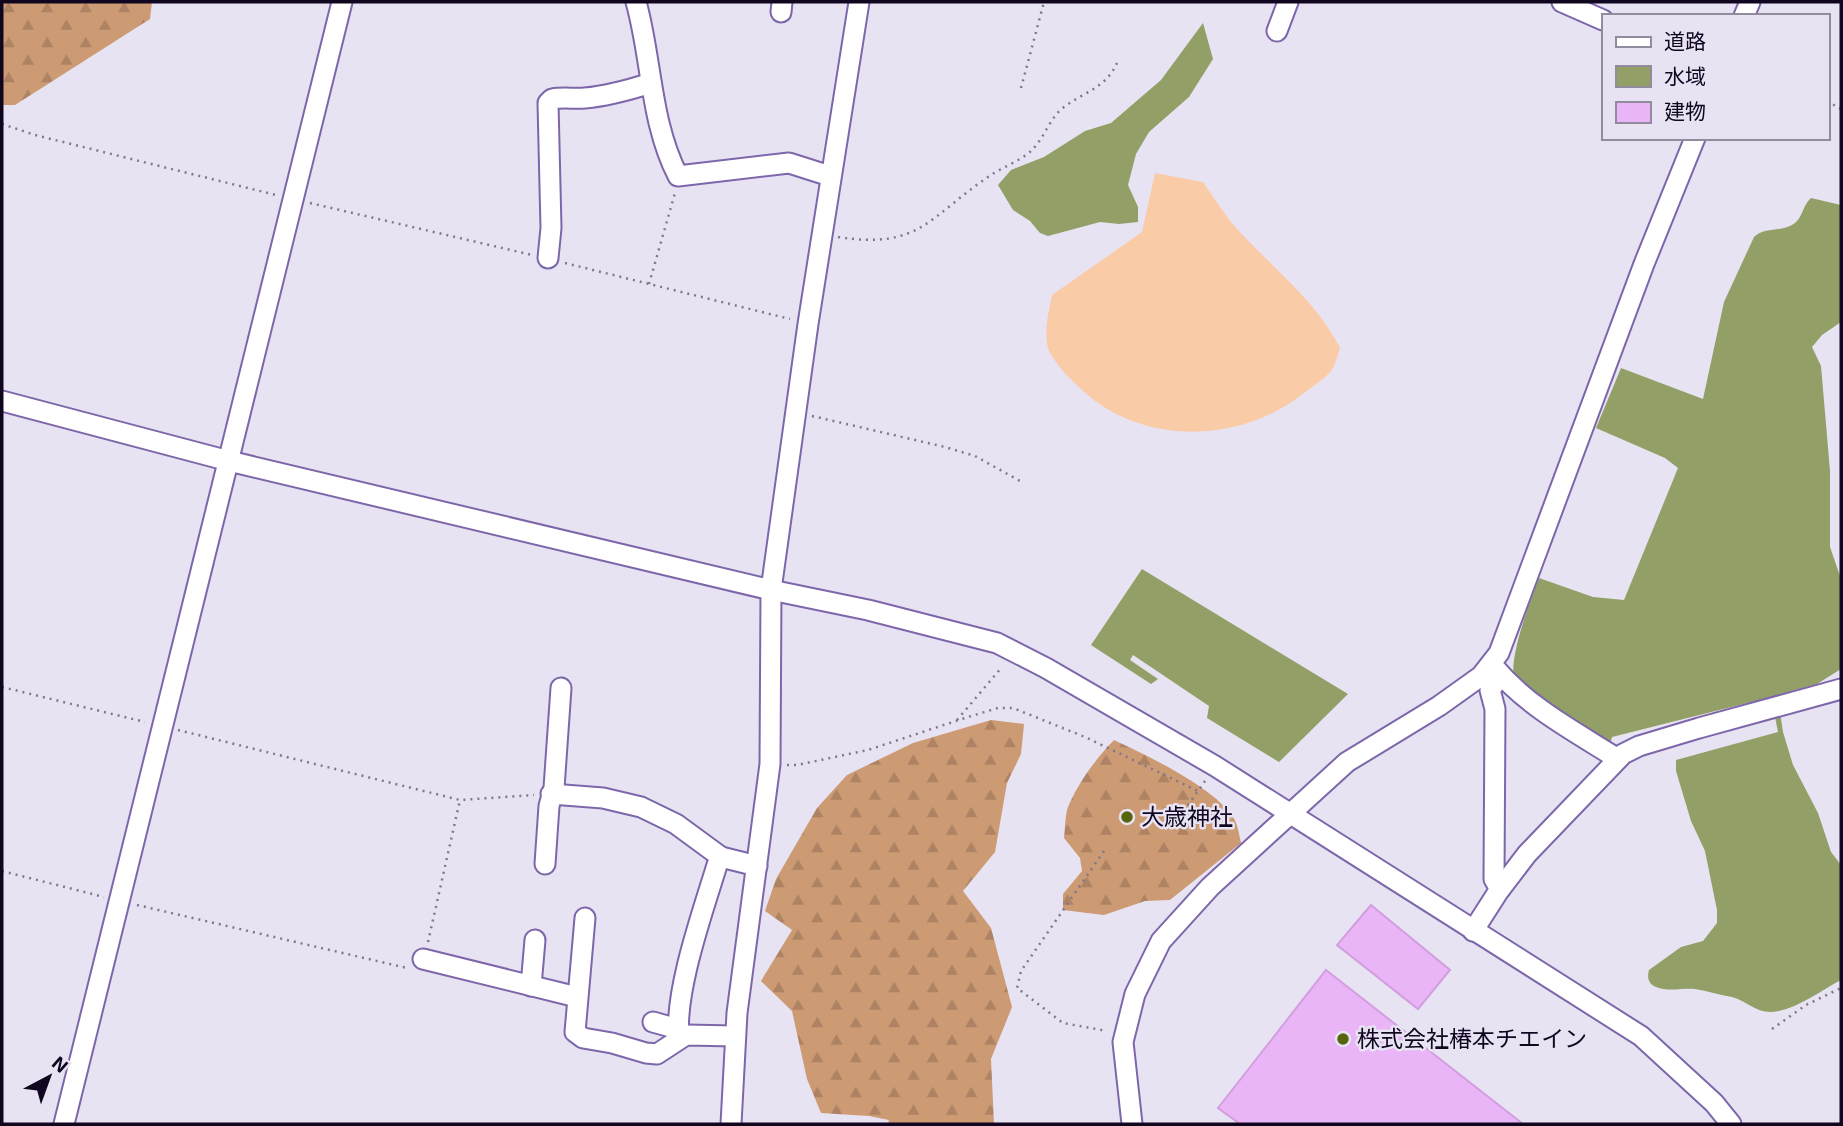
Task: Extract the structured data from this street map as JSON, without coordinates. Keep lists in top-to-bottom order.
{
  "places": ["大歳神社", "株式会社椿本チエイン"],
  "legend": ["道路", "水域", "建物"],
  "north": "top right"
}
